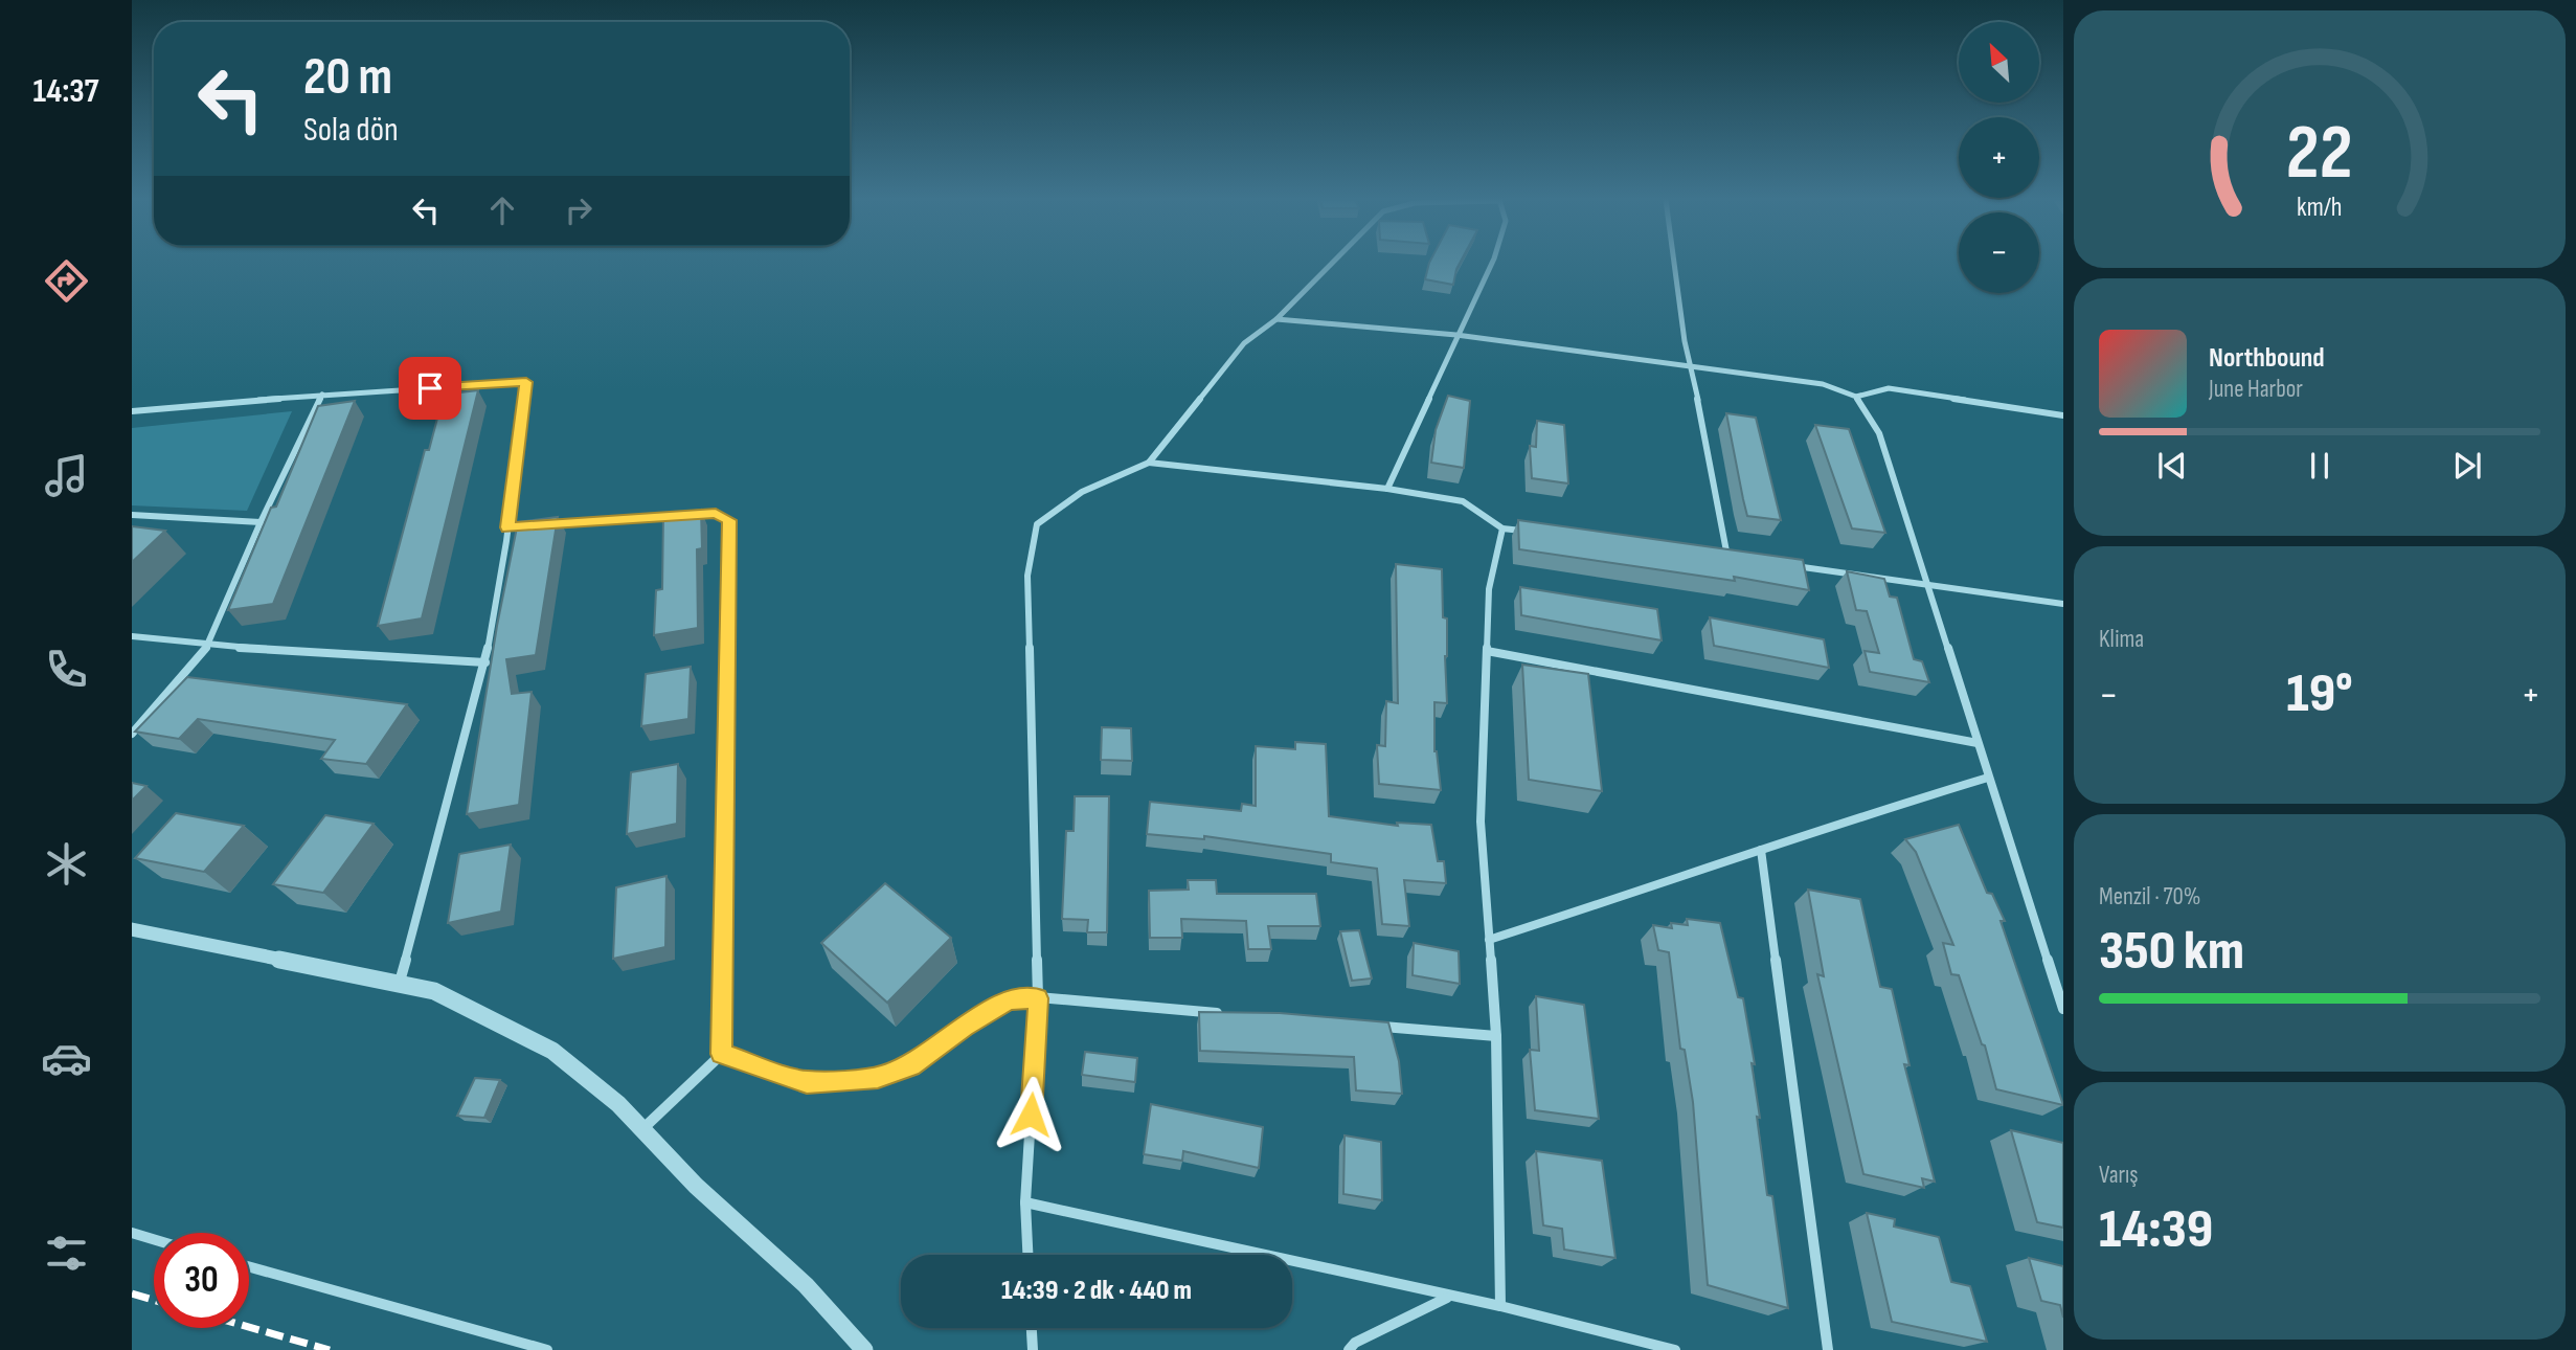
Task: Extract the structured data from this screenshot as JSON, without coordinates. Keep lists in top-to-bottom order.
{
  "north": "top left",
  "page": {
    "tabs": "14:37",
    "map_buttons": ["+", "−"],
    "turn": ["20 m", "Sola dön"],
    "song": ["Northbound", "June Harbor"],
    "tile": [
      "Klima",
      ["Menzil · 70%", "350 km"],
      ["Varış", "14:39"]
    ],
    "heat": ["−", "19°", "+"],
    "limit": "30",
    "trip": "14:39 · 2 dk · 440 m",
    "gauge": ["22", "km/h"]
  }
}
